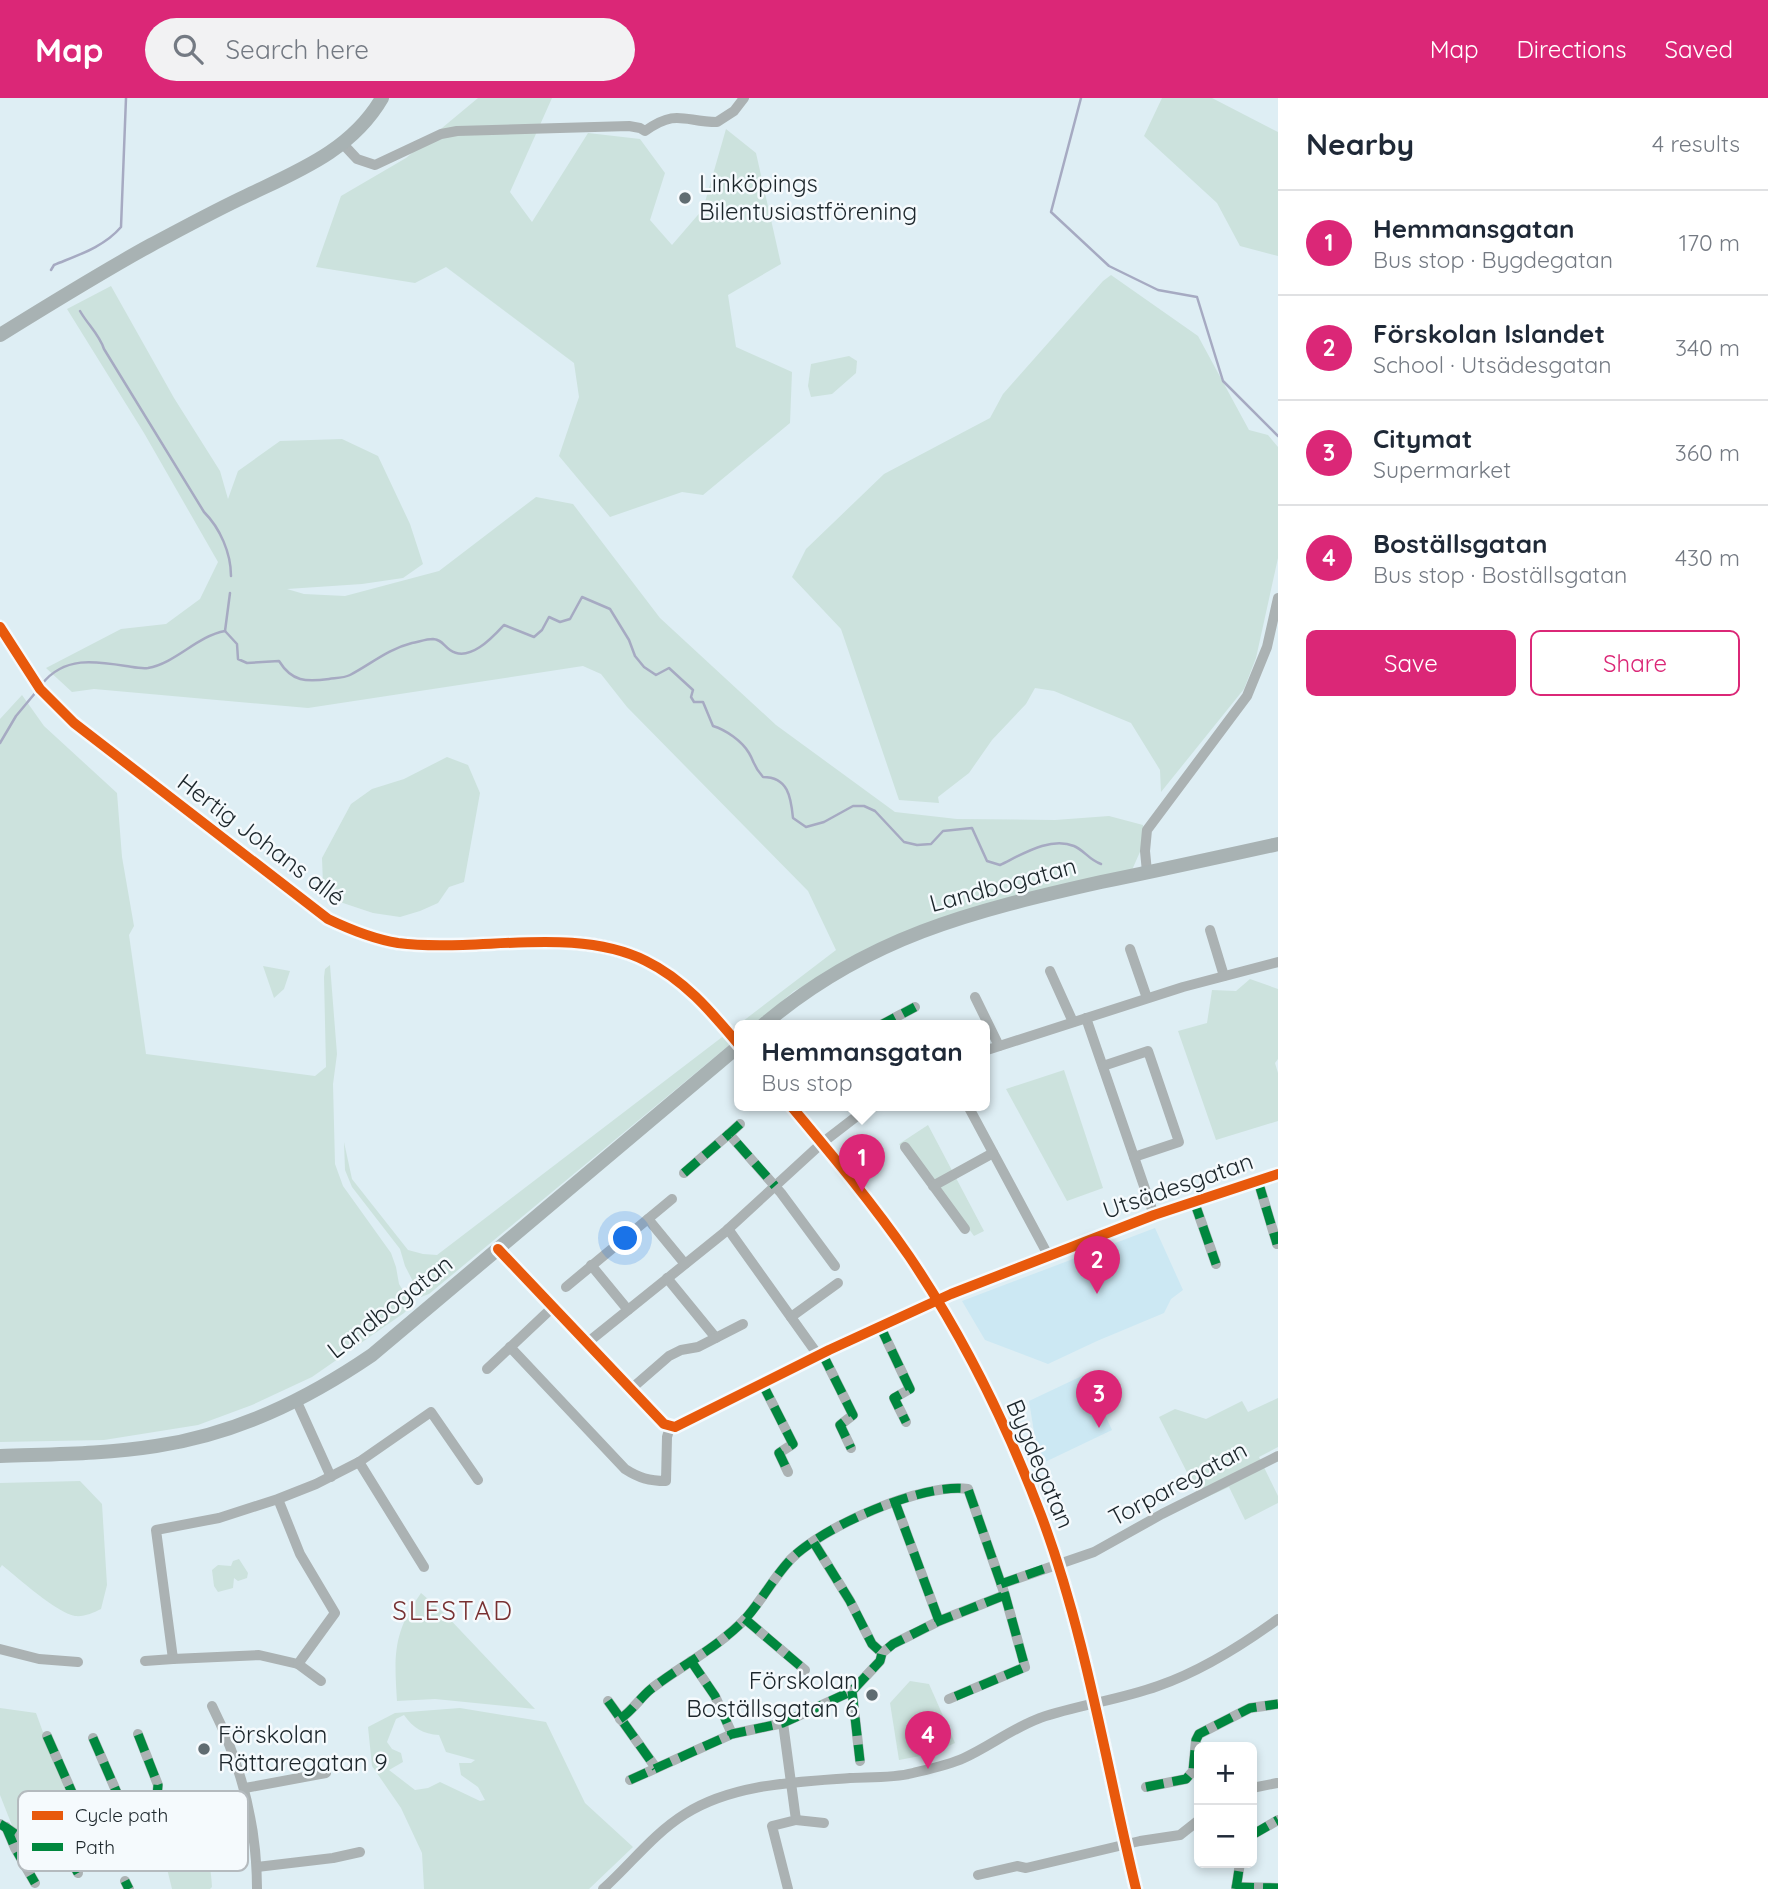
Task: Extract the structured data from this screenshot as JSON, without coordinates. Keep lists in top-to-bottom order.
{
  "streets": {
    "street": [
      "Hertig Johans allé",
      "Landbogatan",
      "Utsädesgatan",
      "Bygdegatan",
      "Torparegatan"
    ]
  },
  "crossings": [
    ["Utsädesgatan", "Bygdegatan"],
    ["Bygdegatan", "Torparegatan"]
  ],
  "districts": ["SLESTAD"],
  "places": ["Linköpings Bilentusiastförening", "Förskolan Boställsgatan 6", "Förskolan Rättaregatan 9"],
  "legend": ["Cycle path", "Path"],
  "page": {
    "header": "Map",
    "search": "Search here",
    "nav": ["Map", "Directions", "Saved"],
    "heading": ["Nearby", "4 results"],
    "list": [
      {
        "mark": "1",
        "name": "Hemmansgatan",
        "note": "Bus stop · Bygdegatan",
        "value": "170 m"
      },
      {
        "mark": "2",
        "name": "Förskolan Islandet",
        "note": "School · Utsädesgatan",
        "value": "340 m"
      },
      {
        "mark": "3",
        "name": "Citymat",
        "note": "Supermarket",
        "value": "360 m"
      },
      {
        "mark": "4",
        "name": "Boställsgatan",
        "note": "Bus stop · Boställsgatan",
        "value": "430 m"
      }
    ],
    "buttons": ["Save", "Share"],
    "popup": ["Hemmansgatan", "Bus stop"],
    "pins": [
      "1",
      "2",
      "3",
      "4"
    ],
    "map_buttons": ["+", "−"]
  }
}
